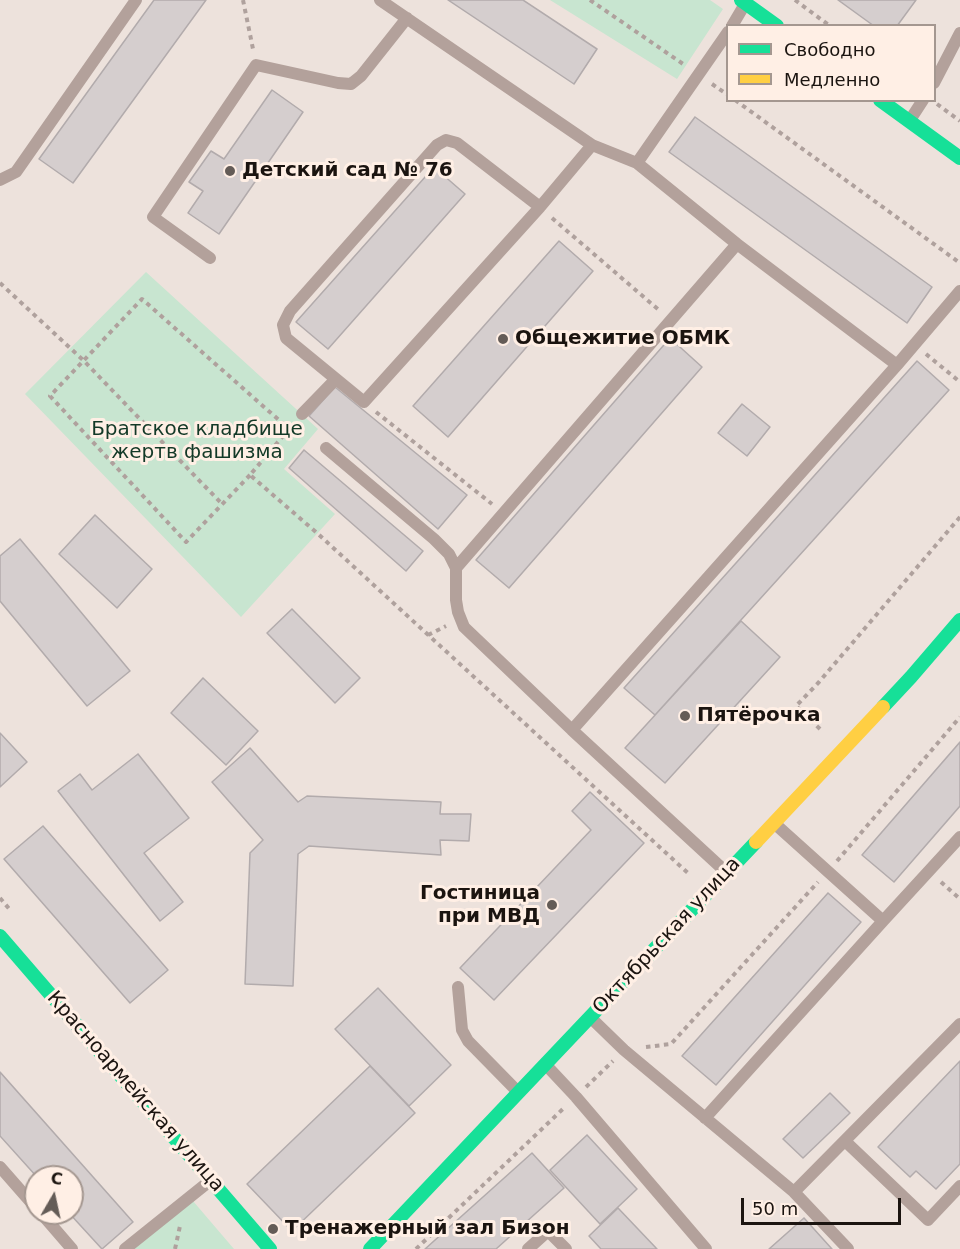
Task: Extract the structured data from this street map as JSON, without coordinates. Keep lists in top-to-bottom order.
{
  "streets": {
    "main road": ["Октябрьская улица", "Красноармейская улица"]
  },
  "parks": ["Братское кладбище жертв фашизма"],
  "places": [
    "Детский сад № 76",
    "Общежитие ОБМК",
    "Пятёрочка",
    "Гостиница при МВД",
    "Тренажерный зал Бизон"
  ],
  "legend": ["Свободно", "Медленно"],
  "scale_bar": "50 m",
  "north": "top"
}
